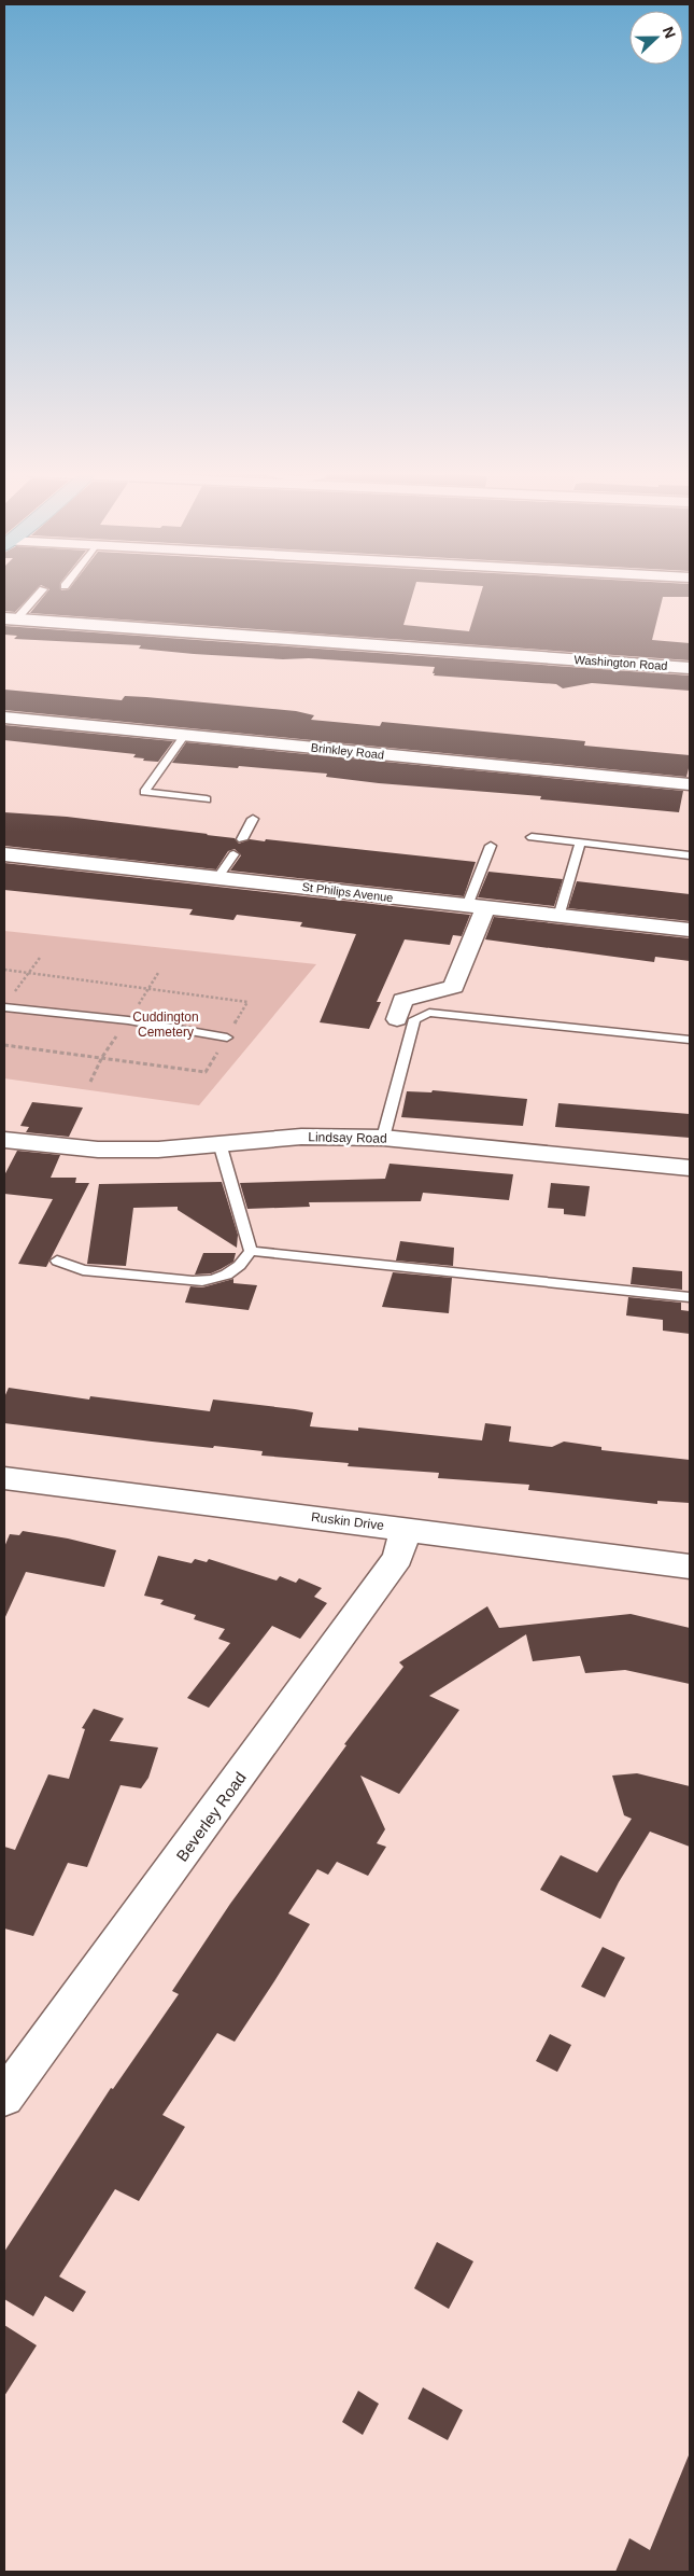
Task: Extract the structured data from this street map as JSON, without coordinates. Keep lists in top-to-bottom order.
{
  "streets": {
    "street": [
      "Washington Road",
      "Brinkley Road",
      "St Philips Avenue",
      "Lindsay Road",
      "Ruskin Drive",
      "Beverley Road"
    ]
  },
  "crossings": [
    ["Ruskin Drive", "Beverley Road"]
  ],
  "parks": ["Cuddington Cemetery"],
  "north": "right"
}
